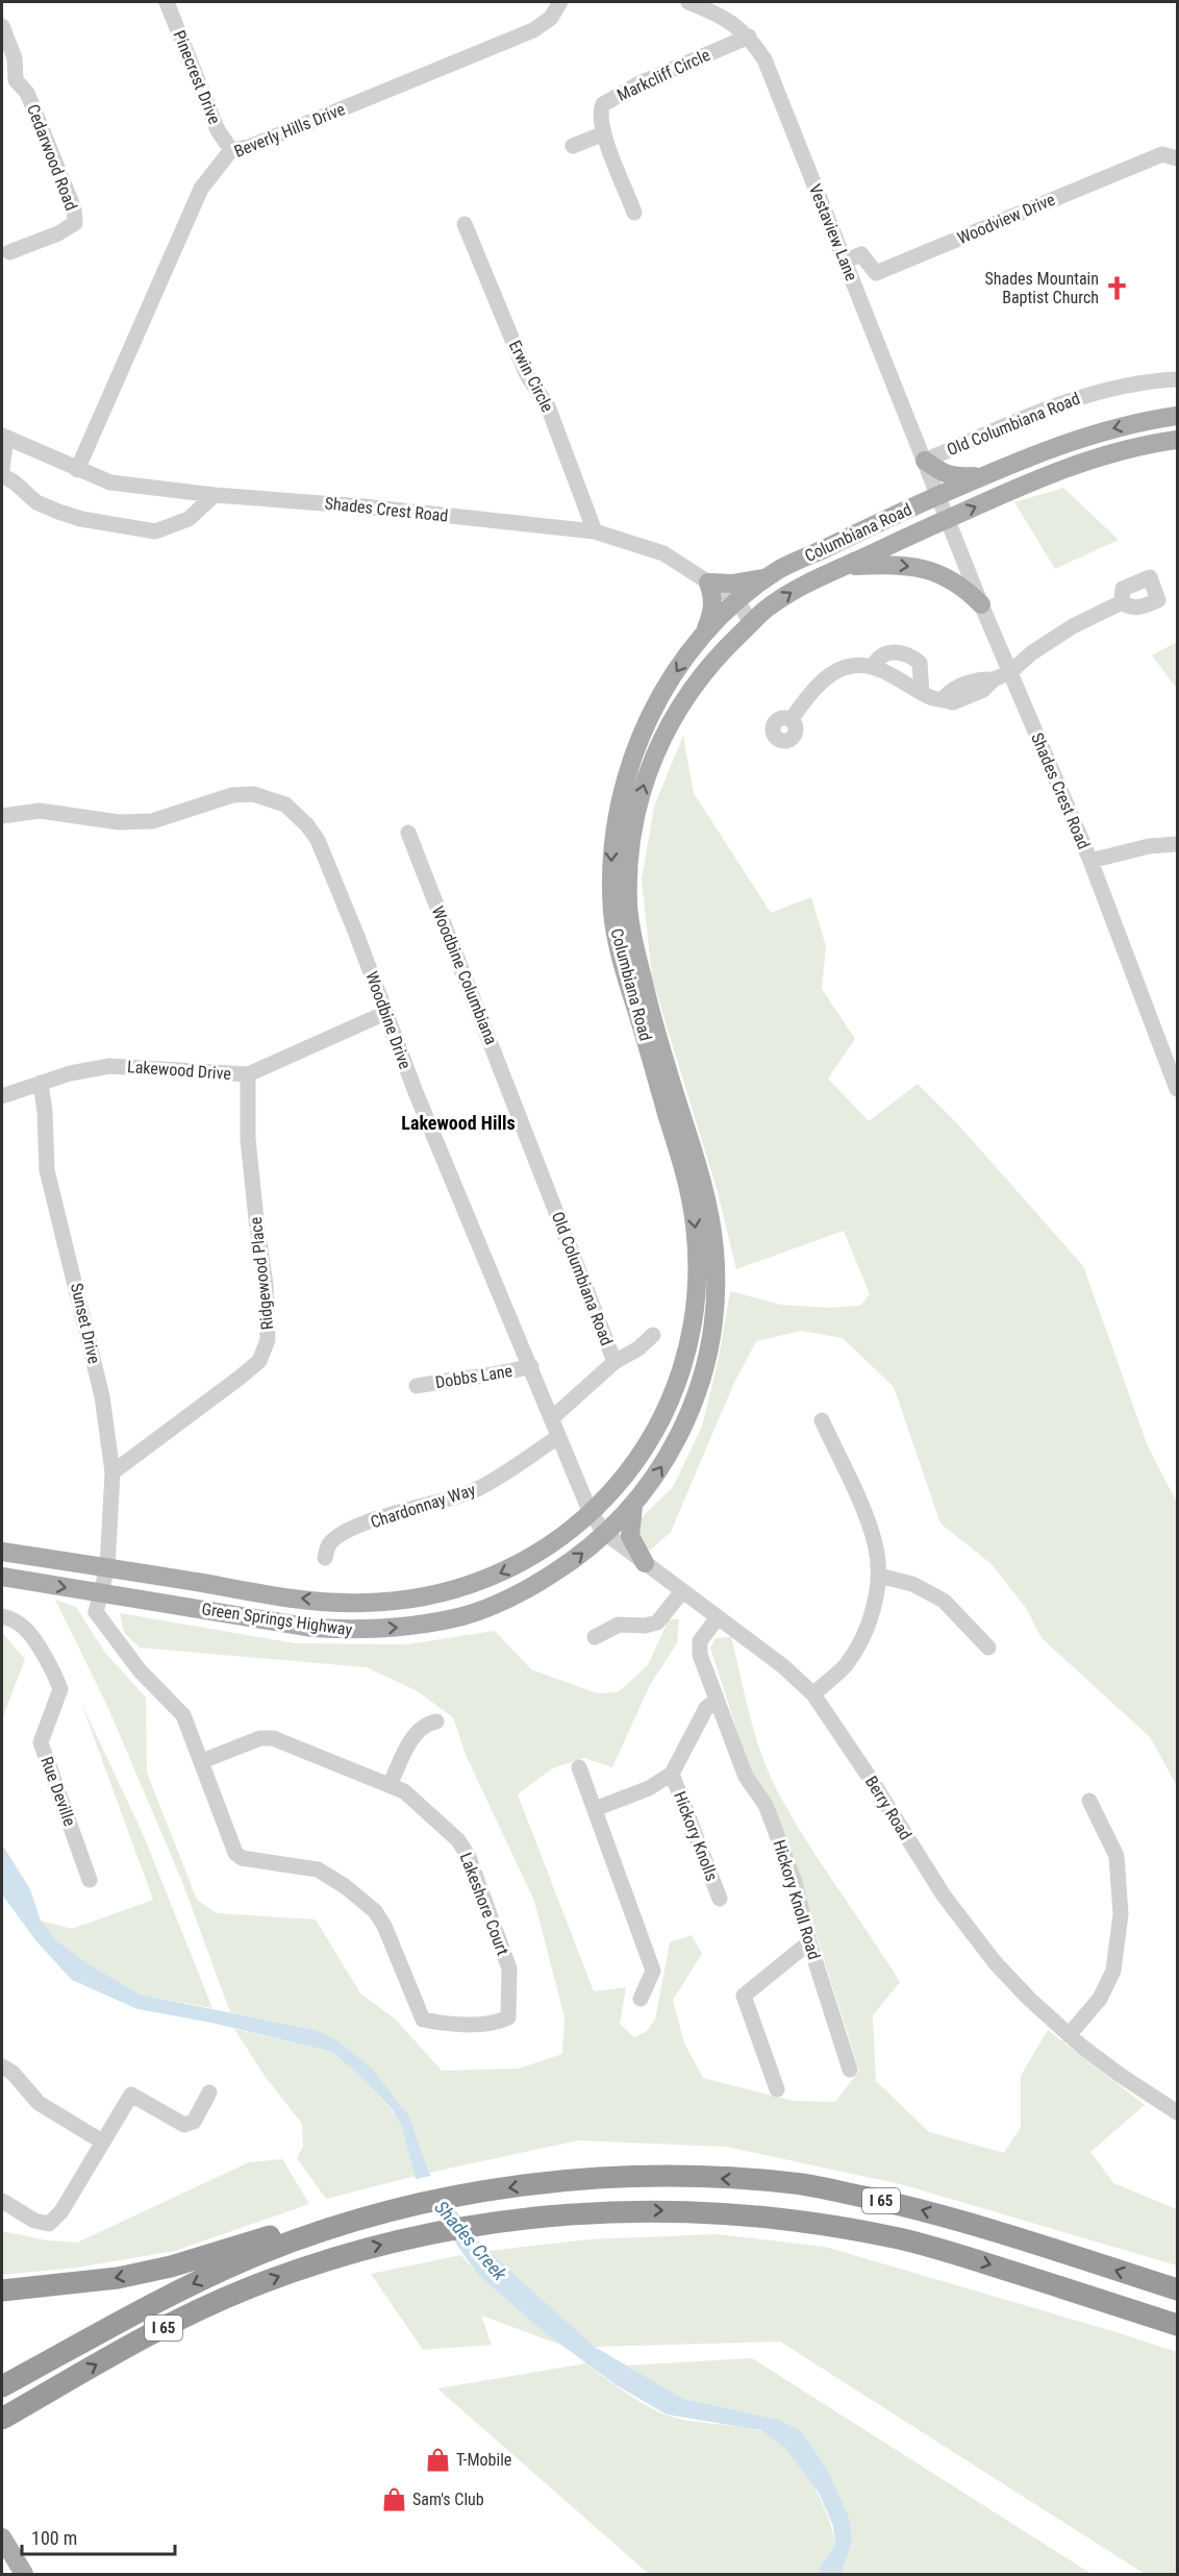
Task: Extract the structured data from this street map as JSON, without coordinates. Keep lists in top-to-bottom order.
{
  "streets": {
    "highway": ["I 65"],
    "main road": ["Columbiana Road", "Green Springs Highway"],
    "street": [
      "Markcliff Circle",
      "Pinecrest Drive",
      "Beverly Hills Drive",
      "Cedarwood Road",
      "Woodview Drive",
      "Vestaview Lane",
      "Erwin Circle",
      "Old Columbiana Road",
      "Shades Crest Road",
      "Woodbine Columbiana",
      "Woodbine Drive",
      "Lakewood Drive",
      "Ridgewood Place",
      "Sunset Drive",
      "Dobbs Lane",
      "Chardonnay Way",
      "Rue Deville",
      "Berry Road",
      "Hickory Knolls",
      "Hickory Knoll Road",
      "Lakeshore Court"
    ]
  },
  "crossings": [
    ["Markcliff Circle", "Vestaview Lane"],
    ["Pinecrest Drive", "Beverly Hills Drive"],
    ["Beverly Hills Drive", "Shades Crest Road"],
    ["Woodview Drive", "Vestaview Lane"],
    ["Vestaview Lane", "Old Columbiana Road"],
    ["Vestaview Lane", "Shades Crest Road"],
    ["Vestaview Lane", "Columbiana Road"],
    ["Erwin Circle", "Shades Crest Road"],
    ["Old Columbiana Road", "Woodbine Columbiana"],
    ["Old Columbiana Road", "Woodbine Drive"],
    ["Shades Crest Road", "Columbiana Road"],
    ["Columbiana Road", "Woodbine Drive"],
    ["Columbiana Road", "Green Springs Highway"],
    ["Columbiana Road", "Berry Road"],
    ["Woodbine Drive", "Lakewood Drive"],
    ["Woodbine Drive", "Dobbs Lane"],
    ["Woodbine Drive", "Chardonnay Way"],
    ["Woodbine Drive", "Green Springs Highway"],
    ["Woodbine Drive", "Berry Road"],
    ["Lakewood Drive", "Ridgewood Place"],
    ["Lakewood Drive", "Sunset Drive"],
    ["Ridgewood Place", "Sunset Drive"],
    ["Sunset Drive", "Green Springs Highway"],
    ["Sunset Drive", "Lakeshore Court"],
    ["Green Springs Highway", "Berry Road"],
    ["Green Springs Highway", "Lakeshore Court"],
    ["Hickory Knolls", "Hickory Knoll Road"]
  ],
  "districts": ["Lakewood Hills"],
  "water": ["Shades Creek"],
  "places": {
    "church": ["Shades Mountain Baptist Church"],
    "shop": ["T-Mobile", "Sam's Club"]
  },
  "scale_bar": "100 m"
}
